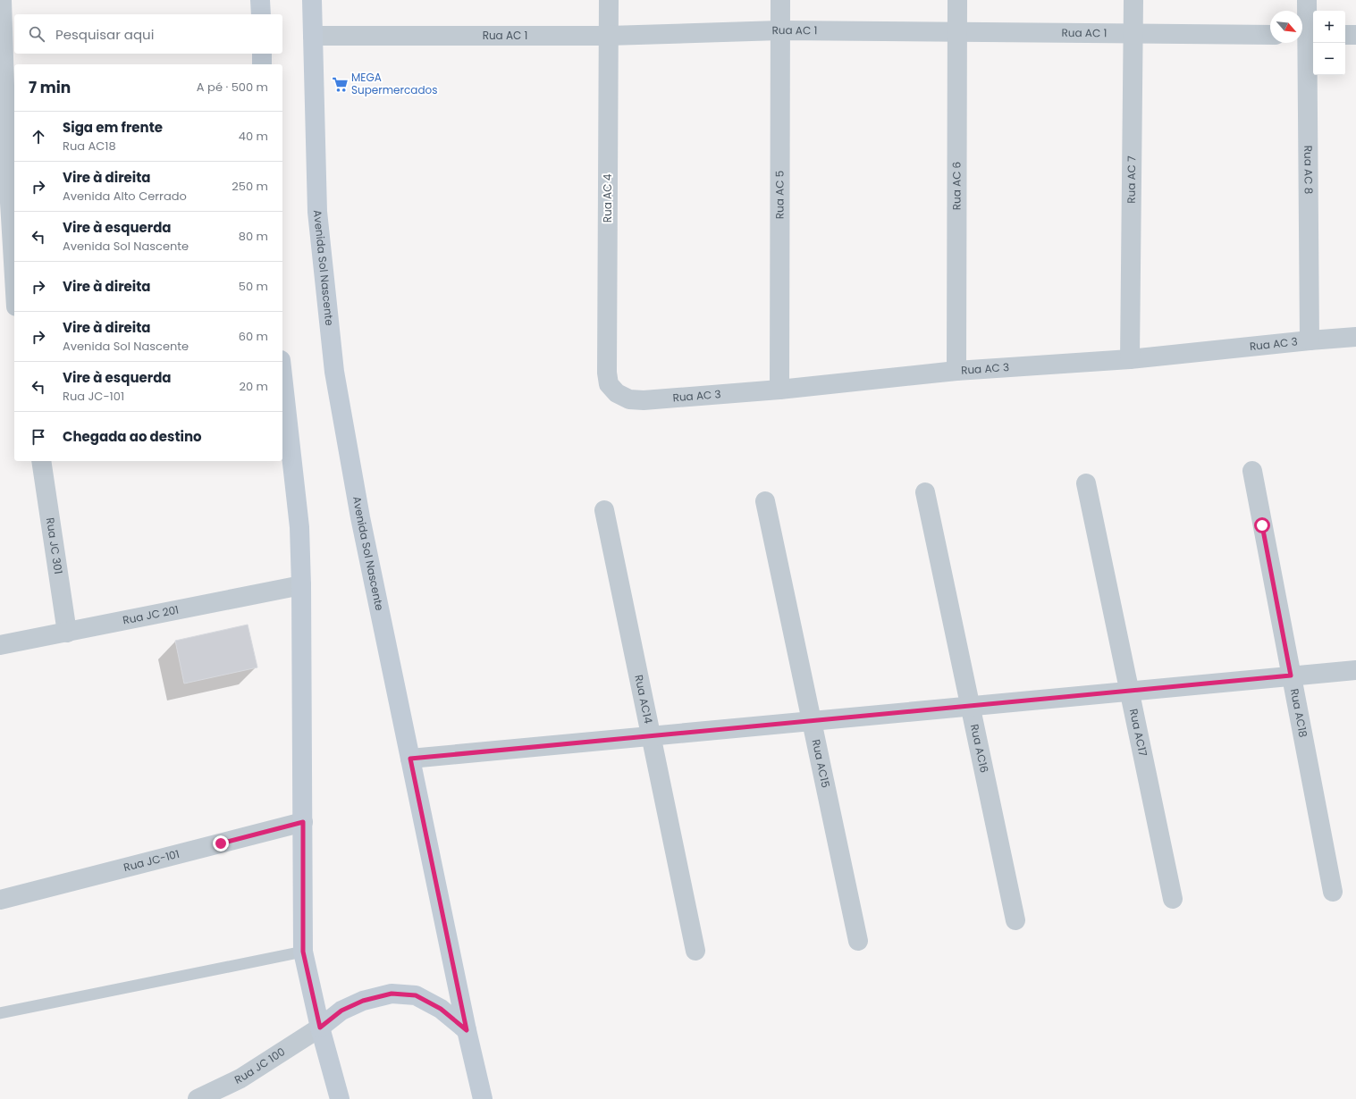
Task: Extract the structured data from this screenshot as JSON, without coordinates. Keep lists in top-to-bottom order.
{
  "streets": {
    "street": [
      "Rua AC 1",
      "Rua AC 8",
      "Rua AC 7",
      "Rua AC 6",
      "Rua AC 5",
      "Rua AC 4",
      "Avenida Sol Nascente",
      "Rua AC 3",
      "Rua JC 301",
      "Rua JC 201",
      "Rua AC14",
      "Rua AC18",
      "Rua AC17",
      "Rua AC16",
      "Rua AC15",
      "Rua JC-101",
      "Rua JC 100"
    ]
  },
  "crossings": [
    ["Rua AC 1", "Rua AC 7"],
    ["Rua AC 1", "Rua AC 6"],
    ["Rua AC 1", "Rua AC 5"],
    ["Rua AC 1", "Rua AC 4"],
    ["Rua AC 1", "Avenida Sol Nascente"],
    ["Rua AC 8", "Rua AC 3"],
    ["Rua AC 7", "Rua AC 3"],
    ["Rua AC 6", "Rua AC 3"],
    ["Rua AC 5", "Rua AC 3"],
    ["Rua AC 4", "Rua AC 3"],
    ["Rua JC 301", "Rua JC 201"]
  ],
  "places": {
    "supermarket": ["MEGA Supermercados"]
  },
  "north": "bottom right",
  "page": {
    "map_buttons": ["+", "−"],
    "search": "Pesquisar aqui",
    "heading": ["7 min", "A pé · 500 m"],
    "list": [
      ["Siga em frente", "Rua AC18", "40 m"],
      ["Vire à direita", "Avenida Alto Cerrado", "250 m"],
      ["Vire à esquerda", "Avenida Sol Nascente", "80 m"],
      ["Vire à direita", "50 m"],
      ["Vire à direita", "Avenida Sol Nascente", "60 m"],
      ["Vire à esquerda", "Rua JC-101", "20 m"],
      "Chegada ao destino"
    ]
  }
}
